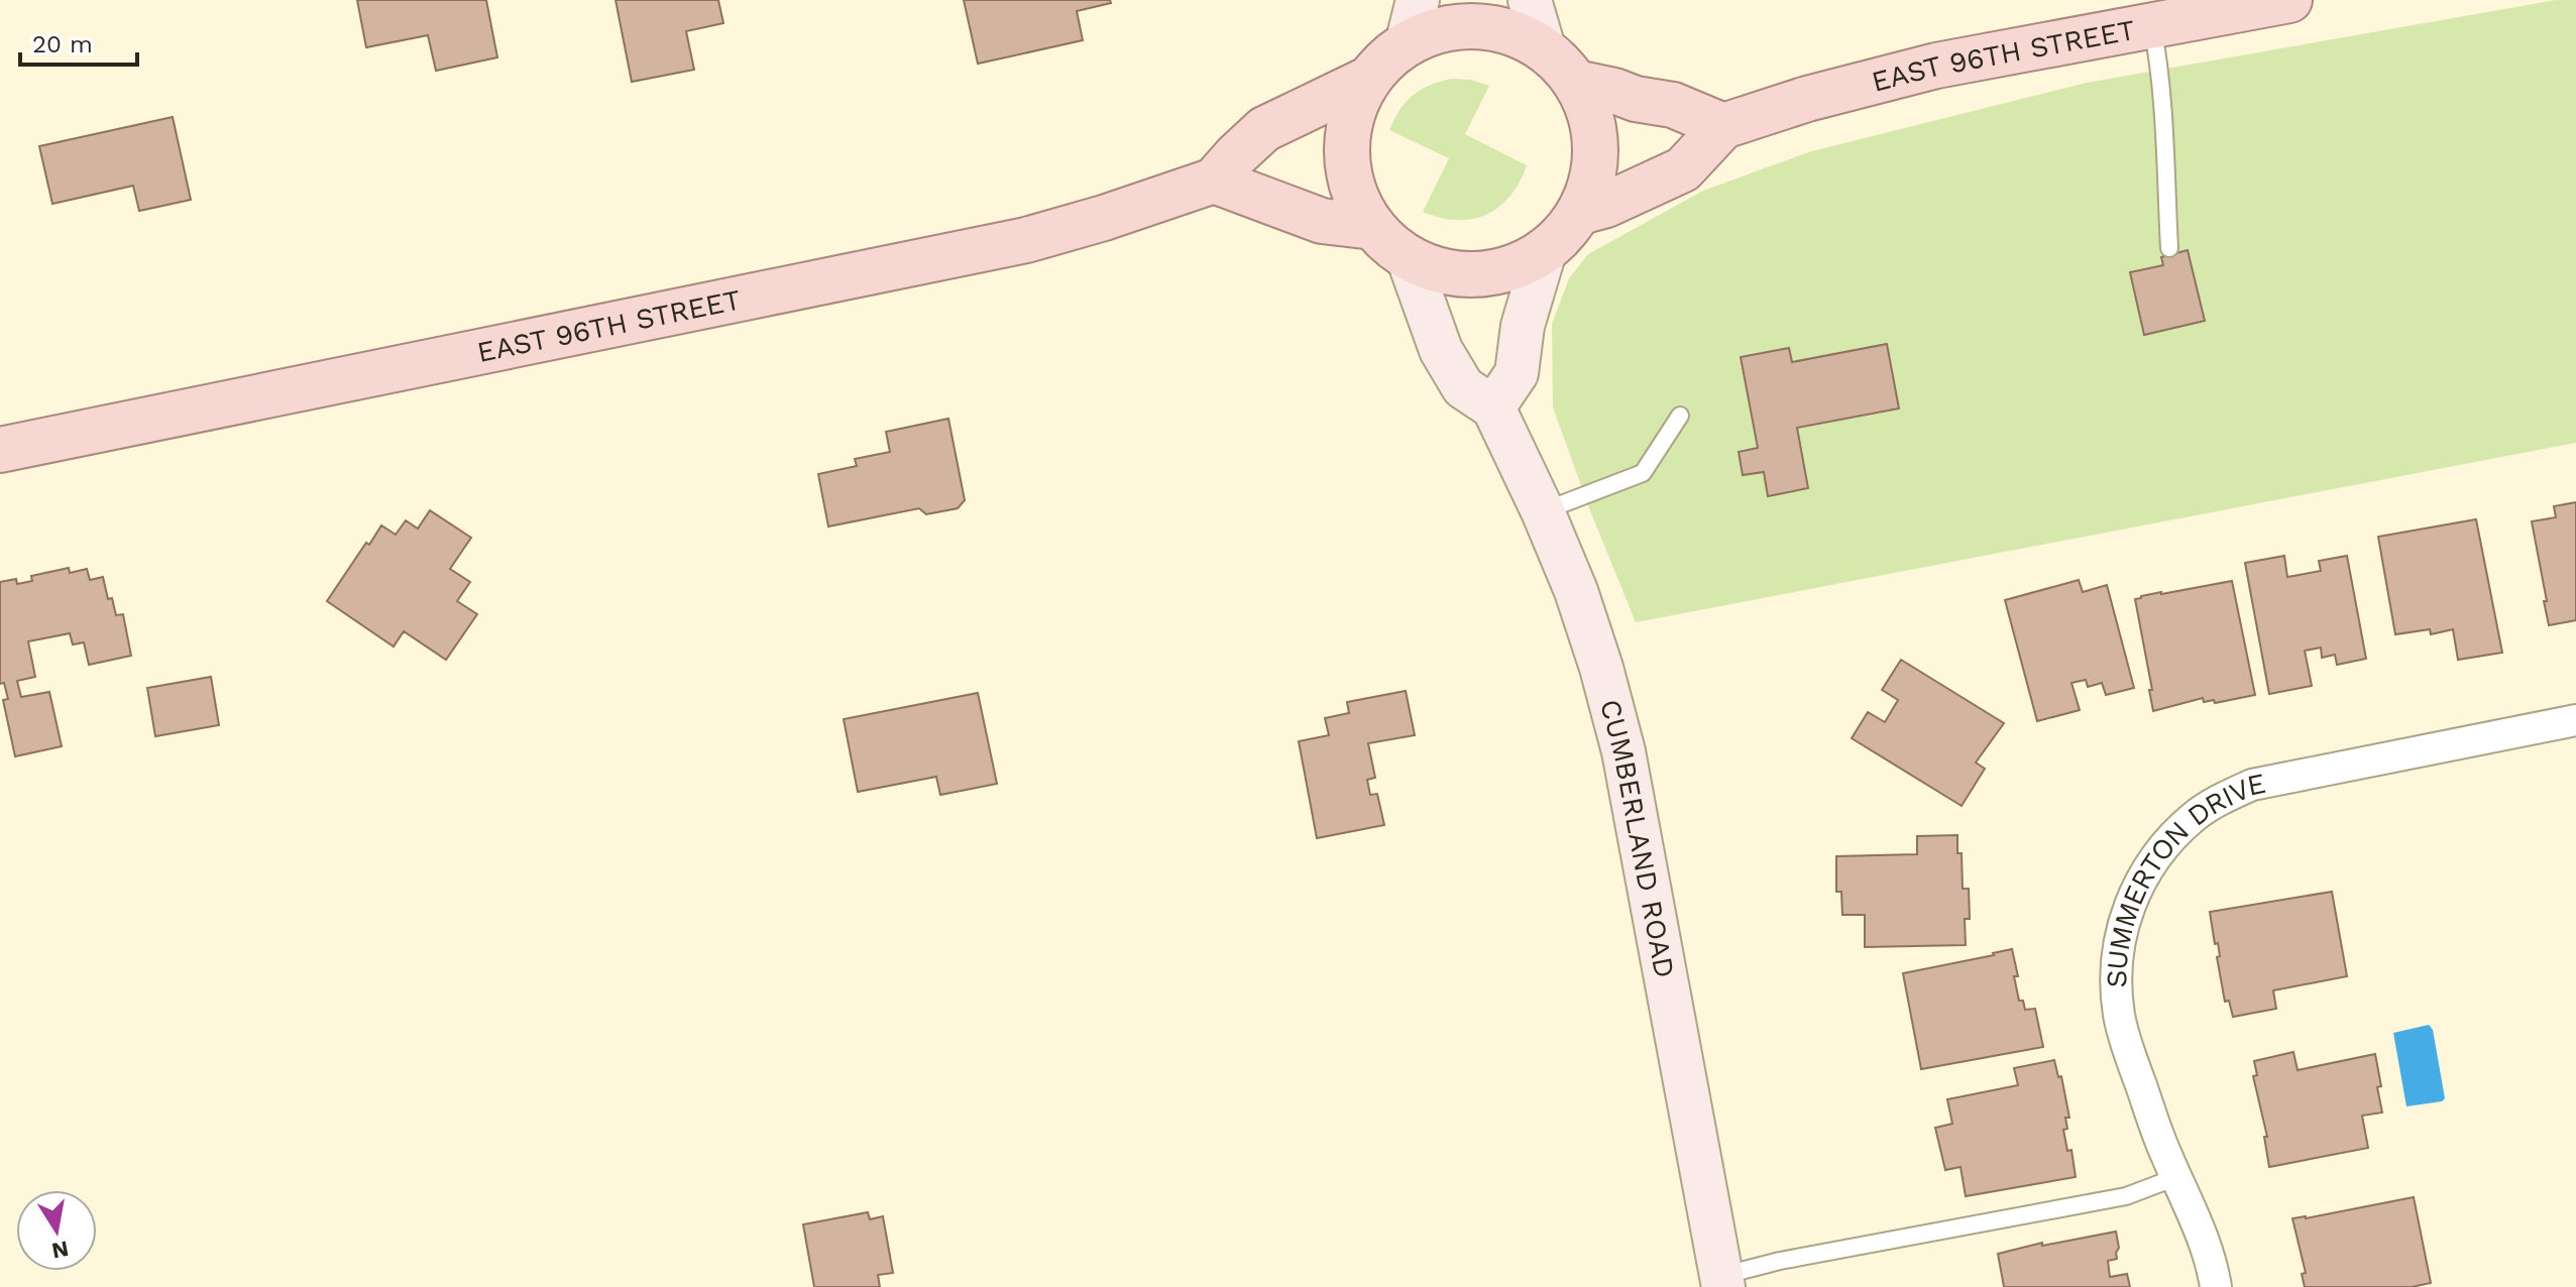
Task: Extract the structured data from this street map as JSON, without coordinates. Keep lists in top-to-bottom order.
{
  "streets": {
    "main road": ["EAST 96TH STREET", "CUMBERLAND ROAD"],
    "street": ["SUMMERTON DRIVE"]
  },
  "crossings": [
    ["EAST 96TH STREET", "CUMBERLAND ROAD"]
  ],
  "scale_bar": "20 m",
  "north": "bottom"
}
